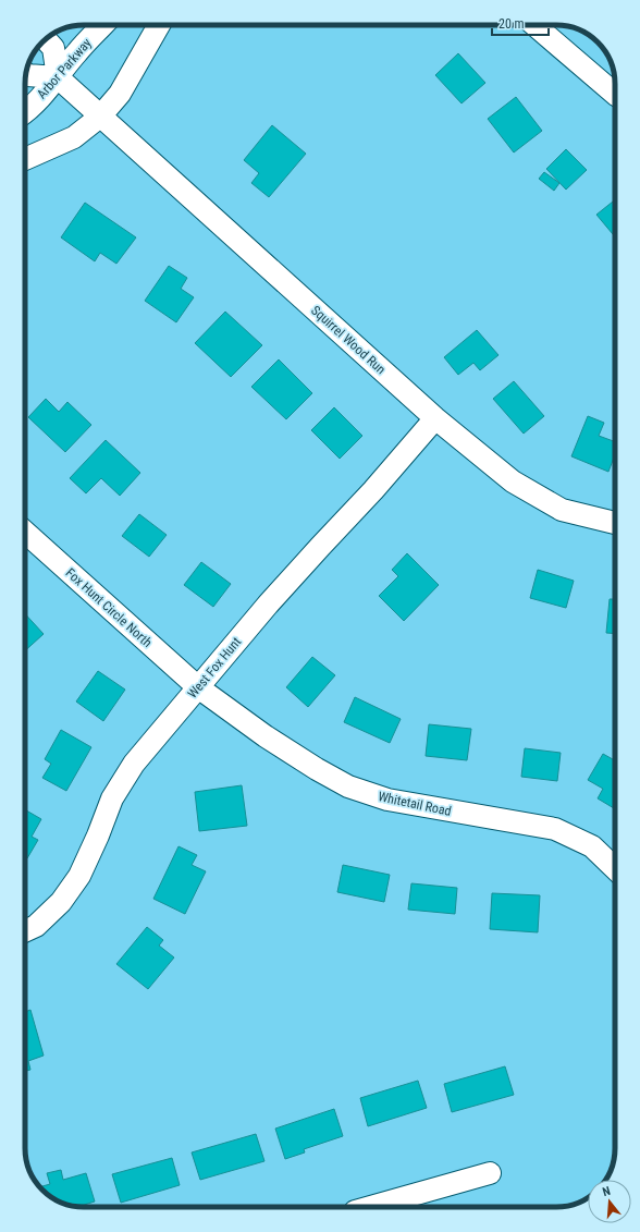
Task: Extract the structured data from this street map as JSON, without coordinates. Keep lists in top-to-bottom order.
{
  "streets": {
    "street": [
      "Arbor Parkway",
      "Squirrel Wood Run",
      "Fox Hunt Circle North",
      "West Fox Hunt",
      "Whitetail Road"
    ]
  },
  "crossings": [
    ["Arbor Parkway", "Squirrel Wood Run"],
    ["Squirrel Wood Run", "West Fox Hunt"],
    ["Fox Hunt Circle North", "West Fox Hunt"],
    ["Fox Hunt Circle North", "Whitetail Road"],
    ["West Fox Hunt", "Whitetail Road"]
  ],
  "scale_bar": "20 m",
  "north": "top"
}
